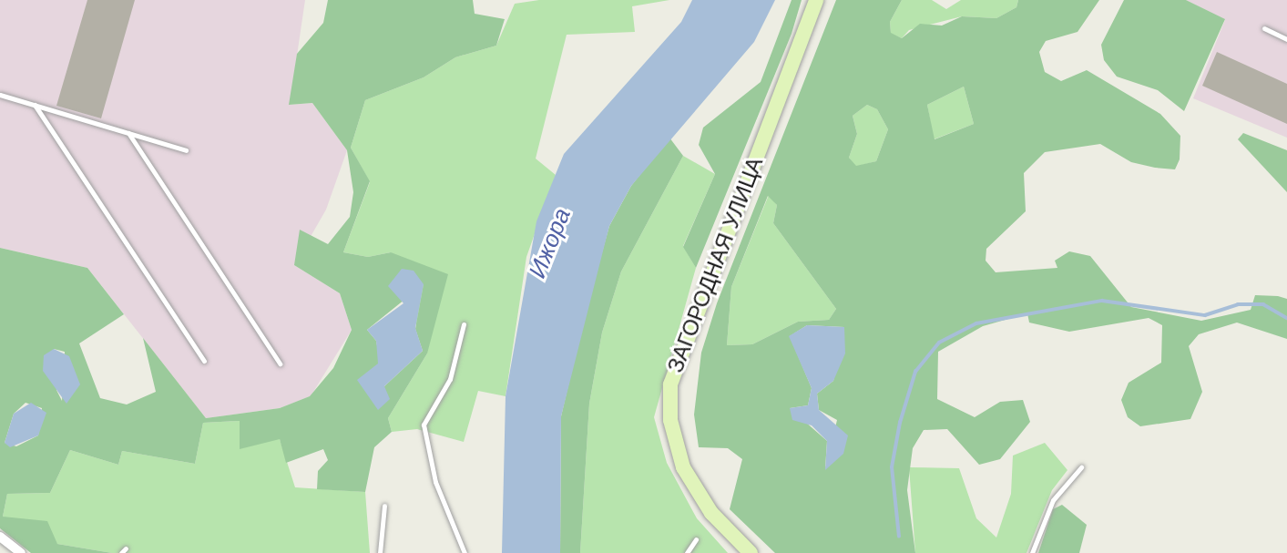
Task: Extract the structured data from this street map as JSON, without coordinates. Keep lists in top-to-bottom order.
{
  "streets": {
    "main road": ["ЗАГОРОДНАЯ УЛИЦА"]
  },
  "water": ["Ижора"]
}
